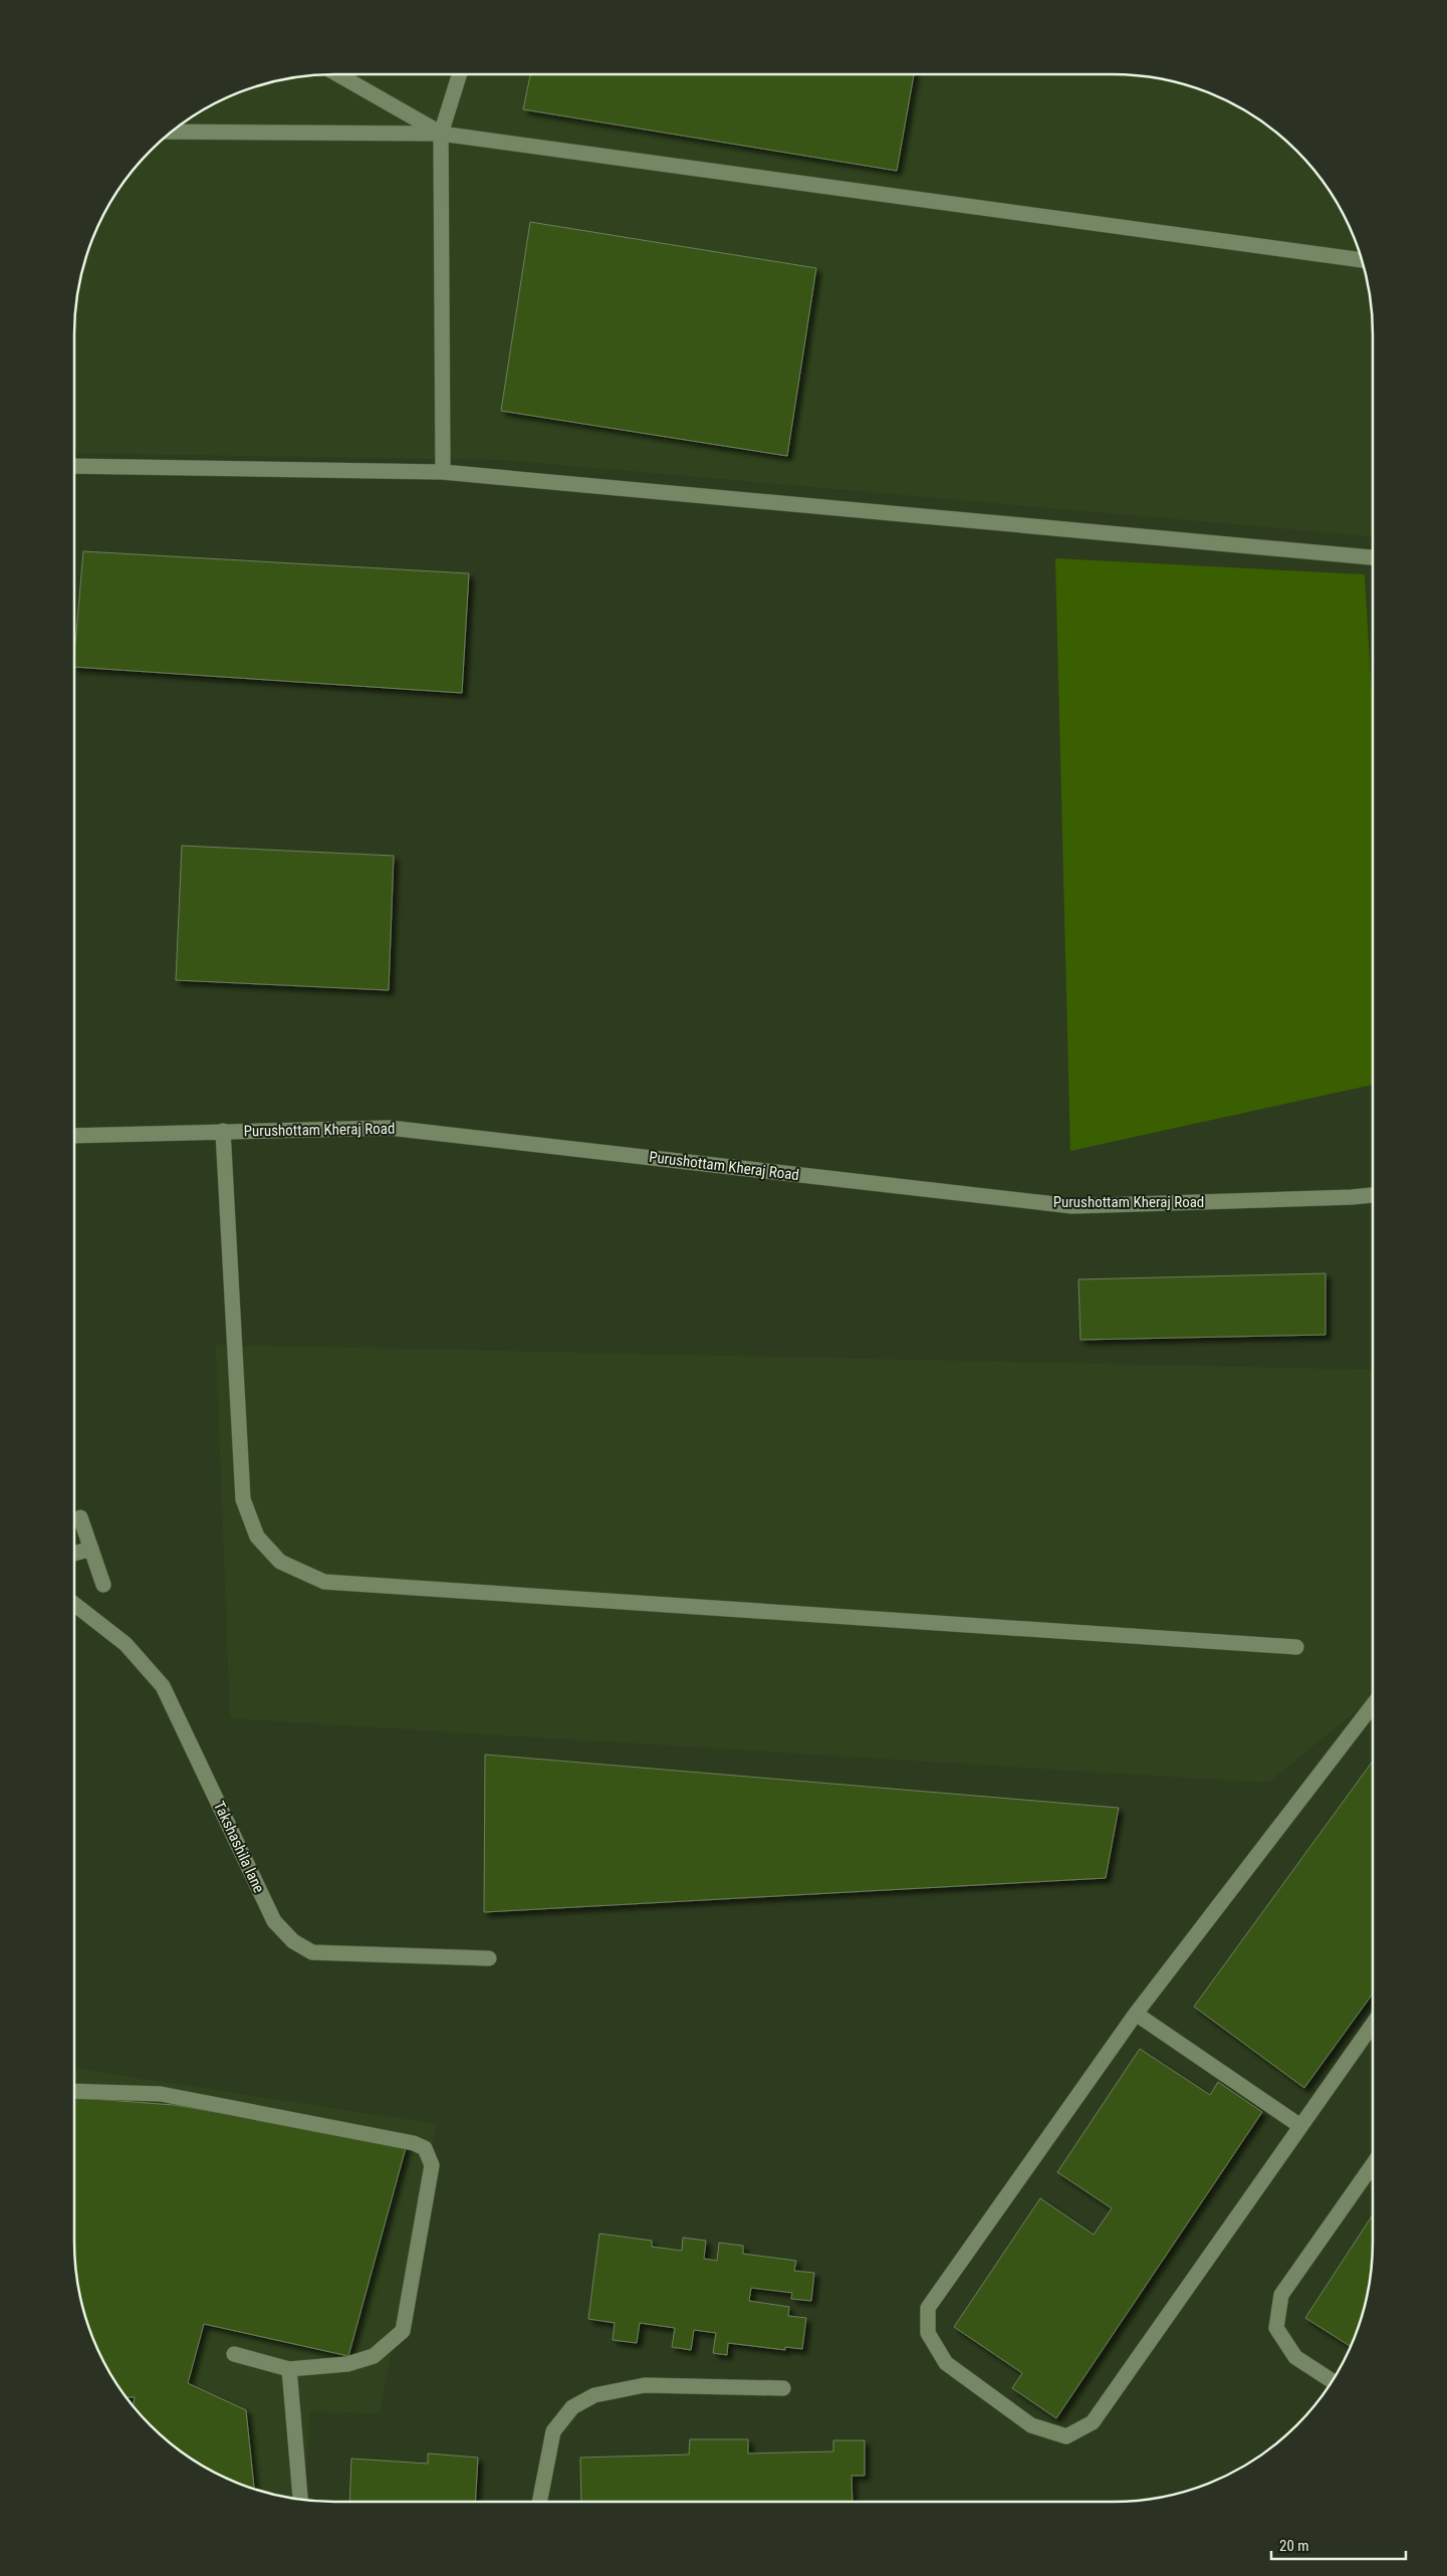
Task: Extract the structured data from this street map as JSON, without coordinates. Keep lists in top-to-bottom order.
{
  "streets": {
    "street": ["Purushottam Kheraj Road", "Takshashila lane"]
  },
  "scale_bar": "20 m"
}
